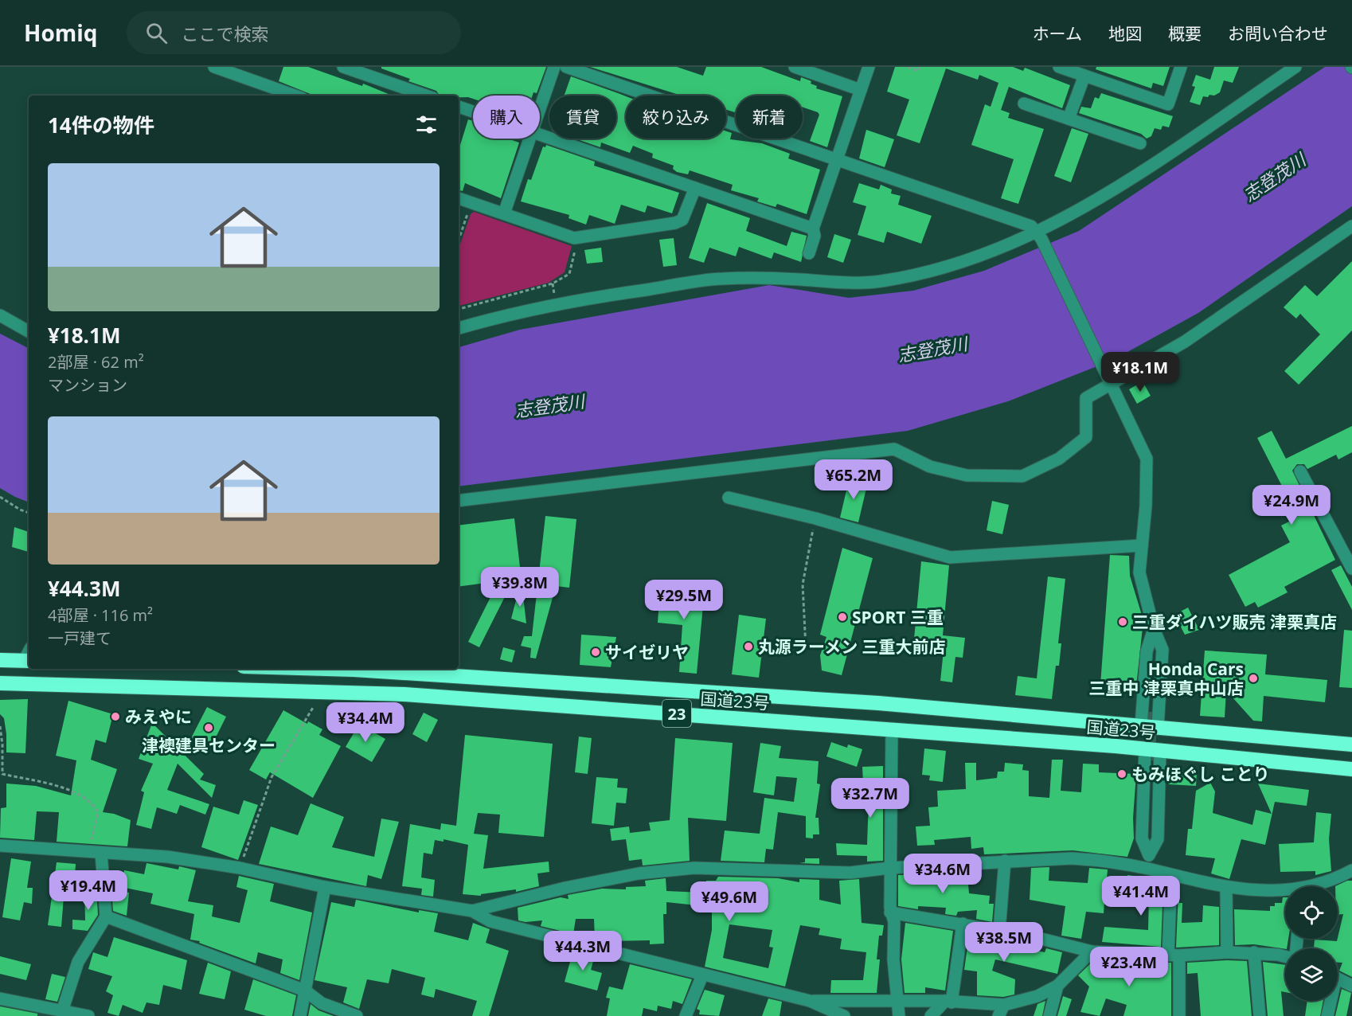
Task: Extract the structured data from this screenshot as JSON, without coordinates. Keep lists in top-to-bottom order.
{
  "streets": {
    "highway": ["国道23号", "23"]
  },
  "water": ["志登茂川"],
  "places": [
    "SPORT 三重",
    "三重ダイハツ販売 津栗真店",
    "丸源ラーメン 三重大前店",
    "サイゼリヤ",
    "Honda Cars 三重中 津栗真中山店",
    "みえやに",
    "津襖建具センター",
    "もみほぐし ことり"
  ],
  "page": {
    "header": "Homiq",
    "search": "ここで検索",
    "nav": [
      "ホーム",
      "地図",
      "概要",
      "お問い合わせ"
    ],
    "chip": [
      "購入",
      "賃貸",
      "絞り込み",
      "新着"
    ],
    "heading": "14件の物件",
    "list": [
      {
        "name": "¥18.1M",
        "note": "2部屋 · 62 m² · マンション"
      },
      {
        "name": "¥44.3M",
        "note": "4部屋 · 116 m² · 一戸建て"
      }
    ],
    "price": [
      "¥18.1M",
      "¥65.2M",
      "¥24.9M",
      "¥39.8M",
      "¥29.5M",
      "¥34.4M",
      "¥32.7M",
      "¥34.6M",
      "¥19.4M",
      "¥41.4M",
      "¥49.6M",
      "¥38.5M",
      "¥44.3M",
      "¥23.4M"
    ]
  }
}
